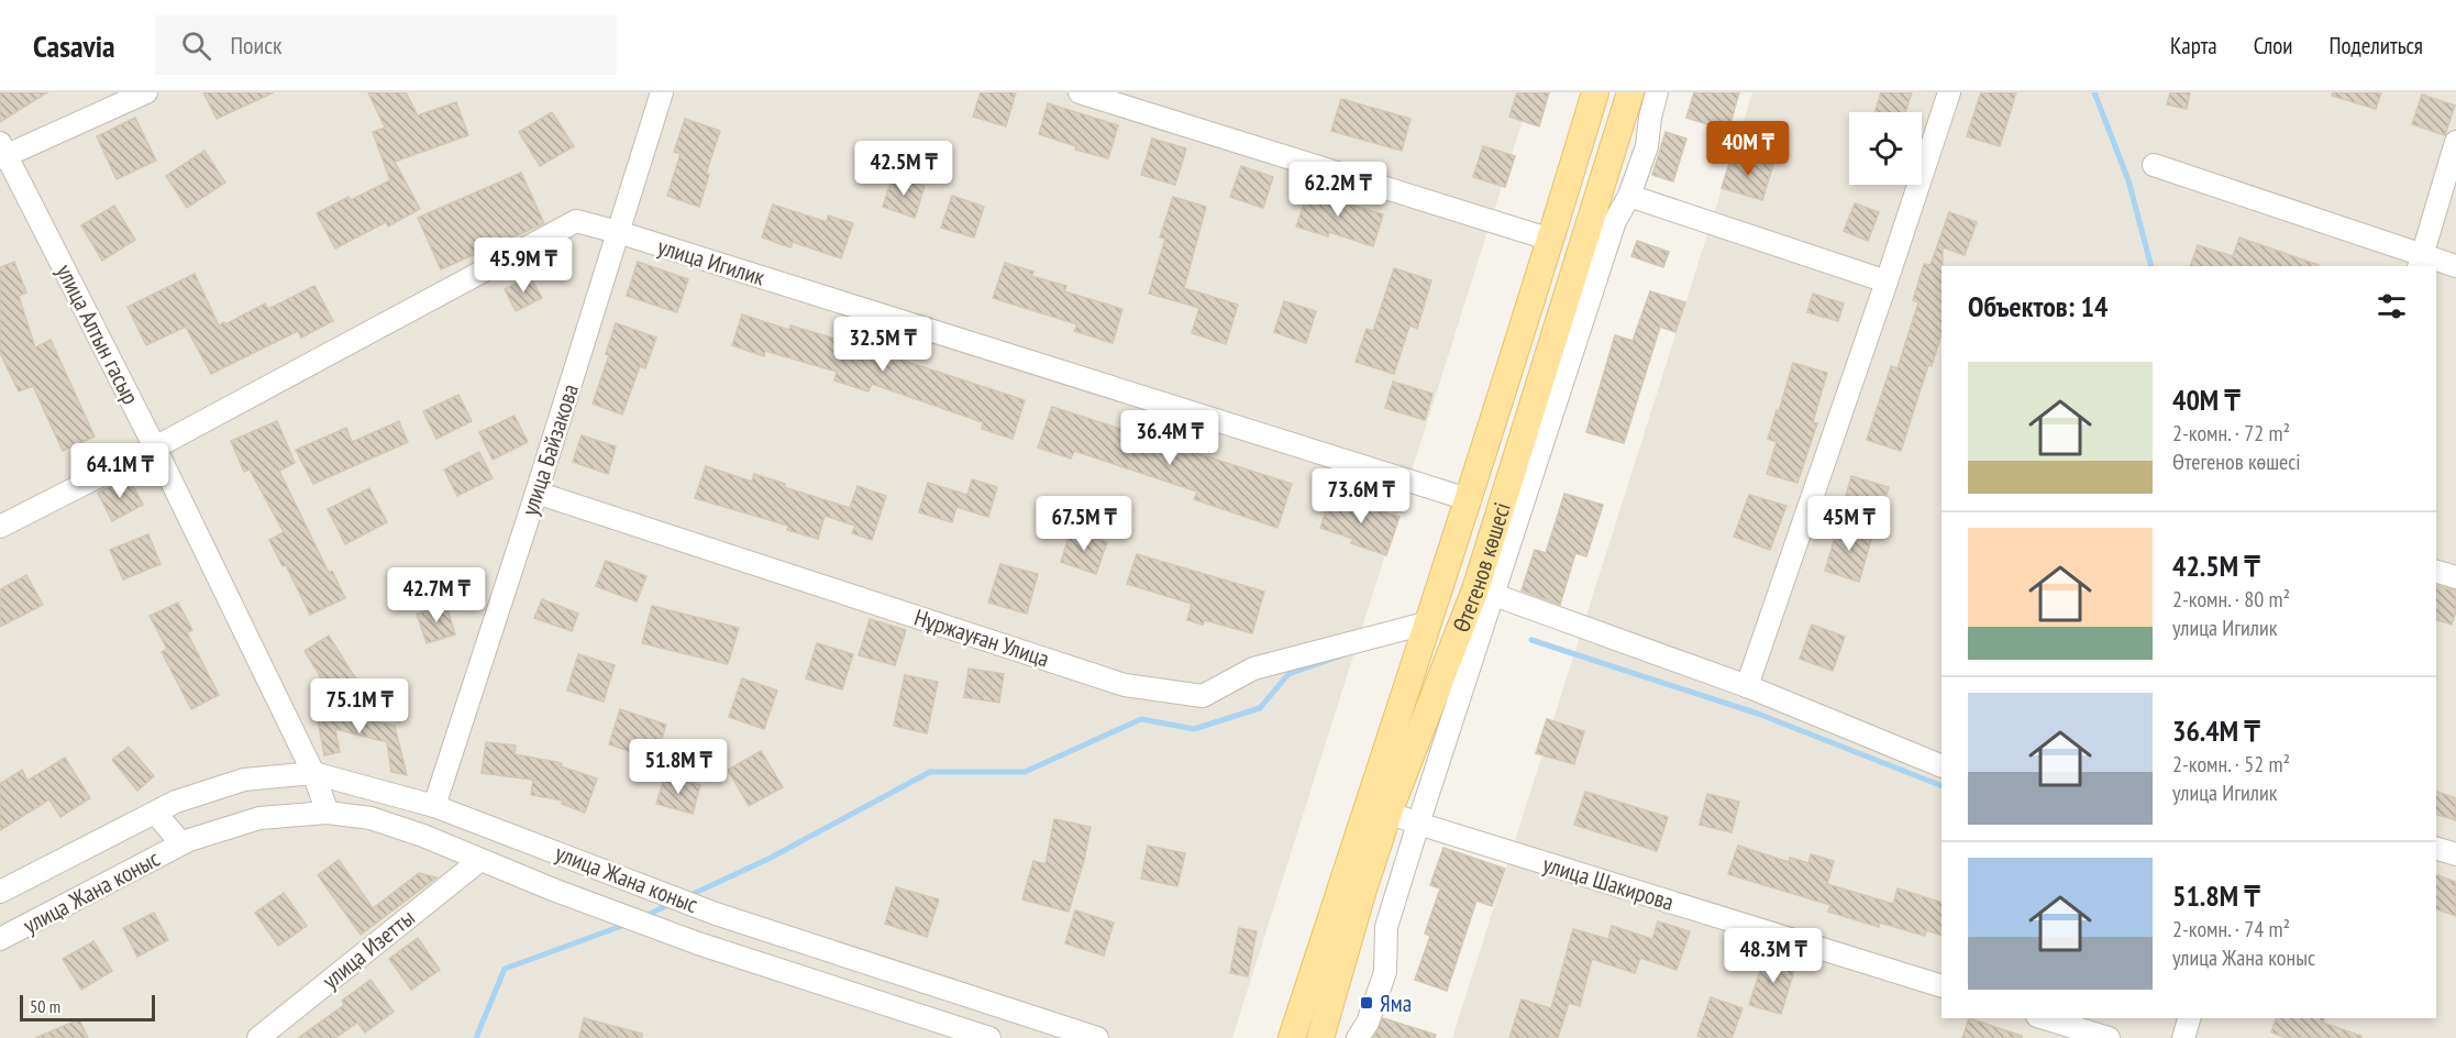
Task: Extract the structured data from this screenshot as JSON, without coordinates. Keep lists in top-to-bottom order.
{
  "streets": {
    "main road": ["Өтегенов көшесі"],
    "street": [
      "улица Игилик",
      "улица Алтын гасыр",
      "улица Байзакова",
      "Нұржауған Улица",
      "улица Жана коныс",
      "улица Шакирова",
      "улица Изетты"
    ]
  },
  "crossings": [
    ["улица Игилик", "улица Алтын гасыр"],
    ["улица Игилик", "улица Байзакова"],
    ["улица Игилик", "Өтегенов көшесі"],
    ["улица Алтын гасыр", "улица Жана коныс"],
    ["улица Байзакова", "Нұржауған Улица"],
    ["улица Байзакова", "улица Жана коныс"],
    ["Өтегенов көшесі", "Нұржауған Улица"],
    ["Өтегенов көшесі", "улица Шакирова"],
    ["улица Жана коныс", "улица Изетты"]
  ],
  "places": {
    "transit": ["Яма"]
  },
  "scale_bar": "50 m",
  "page": {
    "header": "Casavia",
    "search": "Поиск",
    "nav": ["Карта", "Слои", "Поделиться"],
    "price": [
      "40M ₸",
      "42.5M ₸",
      "62.2M ₸",
      "45.9M ₸",
      "32.5M ₸",
      "36.4M ₸",
      "64.1M ₸",
      "73.6M ₸",
      "67.5M ₸",
      "45M ₸",
      "42.7M ₸",
      "75.1M ₸",
      "51.8M ₸",
      "48.3M ₸"
    ],
    "heading": "Объектов: 14",
    "list": [
      {
        "name": "40M ₸",
        "note": "2-комн. · 72 m² · Өтегенов көшесі"
      },
      {
        "name": "42.5M ₸",
        "note": "2-комн. · 80 m² · улица Игилик"
      },
      {
        "name": "36.4M ₸",
        "note": "2-комн. · 52 m² · улица Игилик"
      },
      {
        "name": "51.8M ₸",
        "note": "2-комн. · 74 m² · улица Жана коныс"
      }
    ],
    "scale": "50 m"
  }
}
